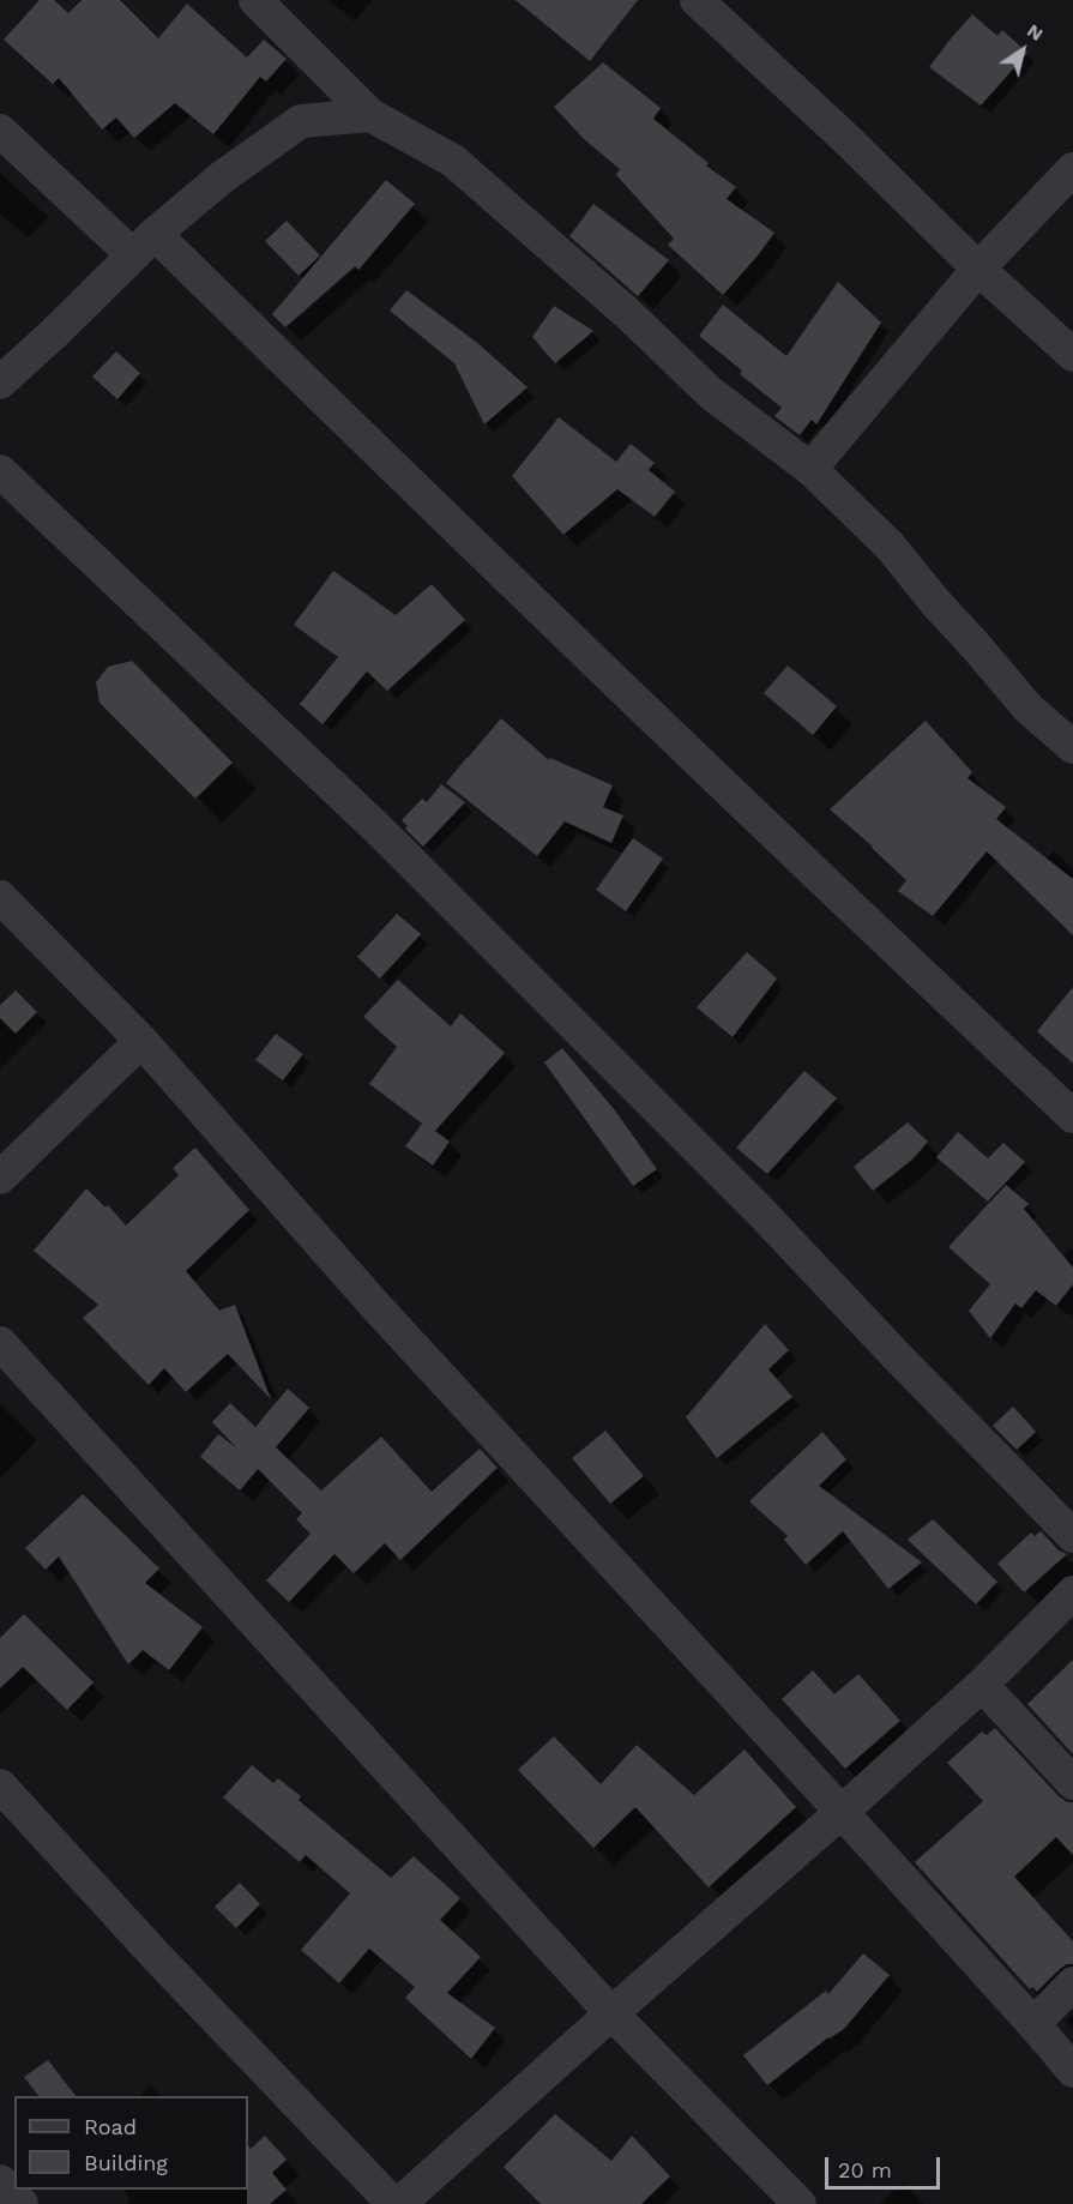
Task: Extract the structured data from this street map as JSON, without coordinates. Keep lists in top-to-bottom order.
{
  "legend": ["Road", "Building"],
  "scale_bar": "20 m",
  "north": "top right"
}
